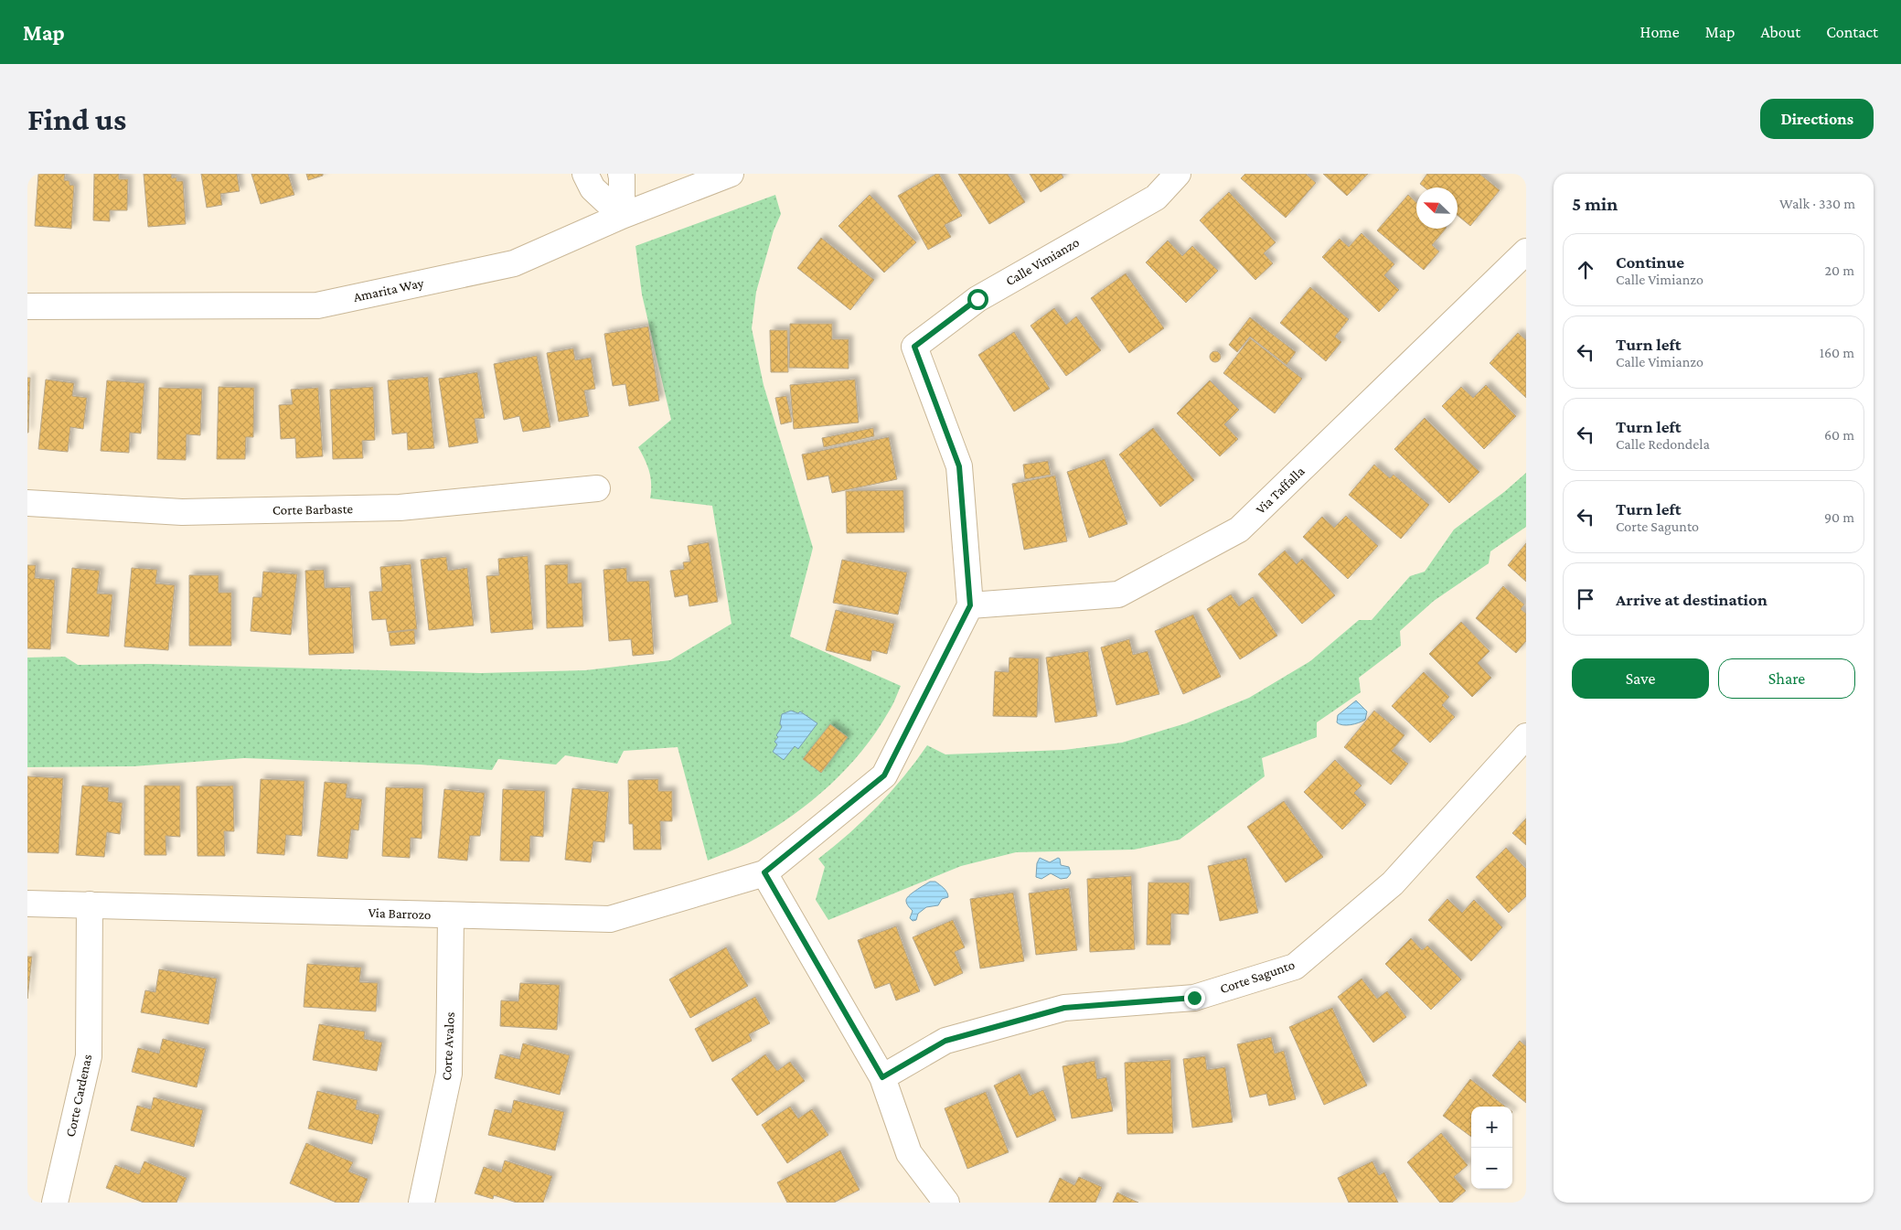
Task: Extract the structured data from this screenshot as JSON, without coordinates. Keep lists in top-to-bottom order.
{
  "streets": {
    "street": [
      "Calle Vimianzo",
      "Amarita Way",
      "Via Taffalla",
      "Corte Barbaste",
      "Via Barrozo",
      "Corte Sagunto",
      "Corte Avalos",
      "Corte Cardenas"
    ]
  },
  "crossings": [
    ["Calle Vimianzo", "Via Taffalla"],
    ["Via Barrozo", "Corte Avalos"],
    ["Via Barrozo", "Corte Cardenas"]
  ],
  "north": "top left",
  "page": {
    "header": "Map",
    "nav": [
      "Home",
      "Map",
      "About",
      "Contact"
    ],
    "buttons": [
      "Directions",
      ["Save", "Share"]
    ],
    "title": "Find us",
    "heading": ["5 min", "Walk · 330 m"],
    "list": [
      ["Continue", "Calle Vimianzo", "20 m"],
      ["Turn left", "Calle Vimianzo", "160 m"],
      ["Turn left", "Calle Redondela", "60 m"],
      ["Turn left", "Corte Sagunto", "90 m"],
      "Arrive at destination"
    ],
    "map_buttons": ["+", "−"]
  }
}
